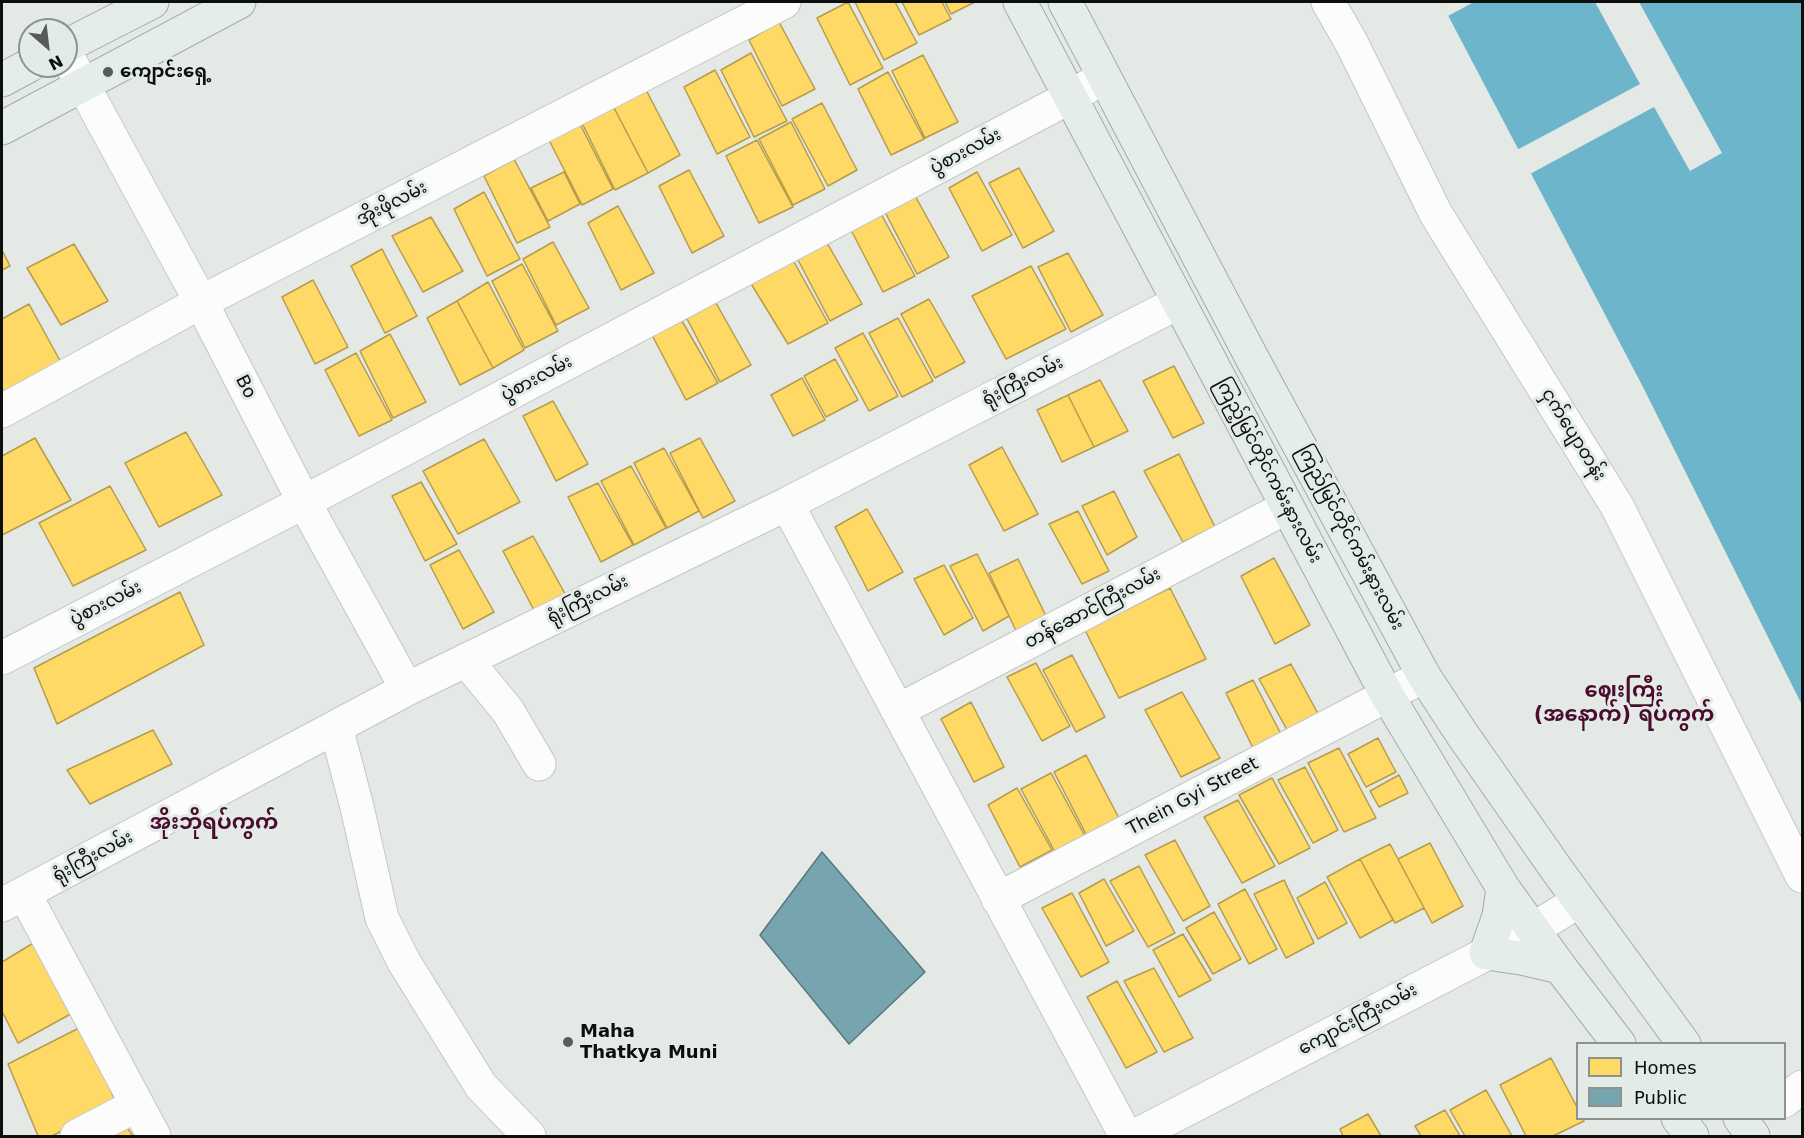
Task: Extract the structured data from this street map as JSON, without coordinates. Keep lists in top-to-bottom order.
{
  "streets": {
    "main road": ["ကြည့်မြင်တိုင်ကမ်းနားလမ်း", "ကြည်မြင်တိုင်ကမ်းနားလမ်း"],
    "street": [
      "ပွဲစားလမ်း",
      "အိုးဖိုလမ်း",
      "ရုံးကြီးလမ်း",
      "Bo",
      "ငှက်ပျောတန်း",
      "တန်ဆောင်ကြီးလမ်း",
      "Thein Gyi Street",
      "ကျောင်းကြီးလမ်း"
    ]
  },
  "crossings": [
    ["ပွဲစားလမ်း", "Bo"],
    ["ပွဲစားလမ်း", "ကြည့်မြင်တိုင်ကမ်းနားလမ်း"],
    ["ပွဲစားလမ်း", "ကြည်မြင်တိုင်ကမ်းနားလမ်း"],
    ["အိုးဖိုလမ်း", "Bo"],
    ["ရုံးကြီးလမ်း", "Bo"],
    ["ရုံးကြီးလမ်း", "ကြည့်မြင်တိုင်ကမ်းနားလမ်း"],
    ["ကြည့်မြင်တိုင်ကမ်းနားလမ်း", "တန်ဆောင်ကြီးလမ်း"],
    ["ကြည့်မြင်တိုင်ကမ်းနားလမ်း", "Thein Gyi Street"],
    ["ကြည့်မြင်တိုင်ကမ်းနားလမ်း", "ကျောင်းကြီးလမ်း"],
    ["ကြည်မြင်တိုင်ကမ်းနားလမ်း", "Thein Gyi Street"],
    ["ကြည်မြင်တိုင်ကမ်းနားလမ်း", "ကျောင်းကြီးလမ်း"]
  ],
  "districts": ["ဈေးကြီး (အနောက်) ရပ်ကွက်", "အိုးဘိုရပ်ကွက်"],
  "places": ["ကျောင်းရှေ့", "Maha Thatkya Muni"],
  "legend": ["Homes", "Public"],
  "north": "bottom right"
}
